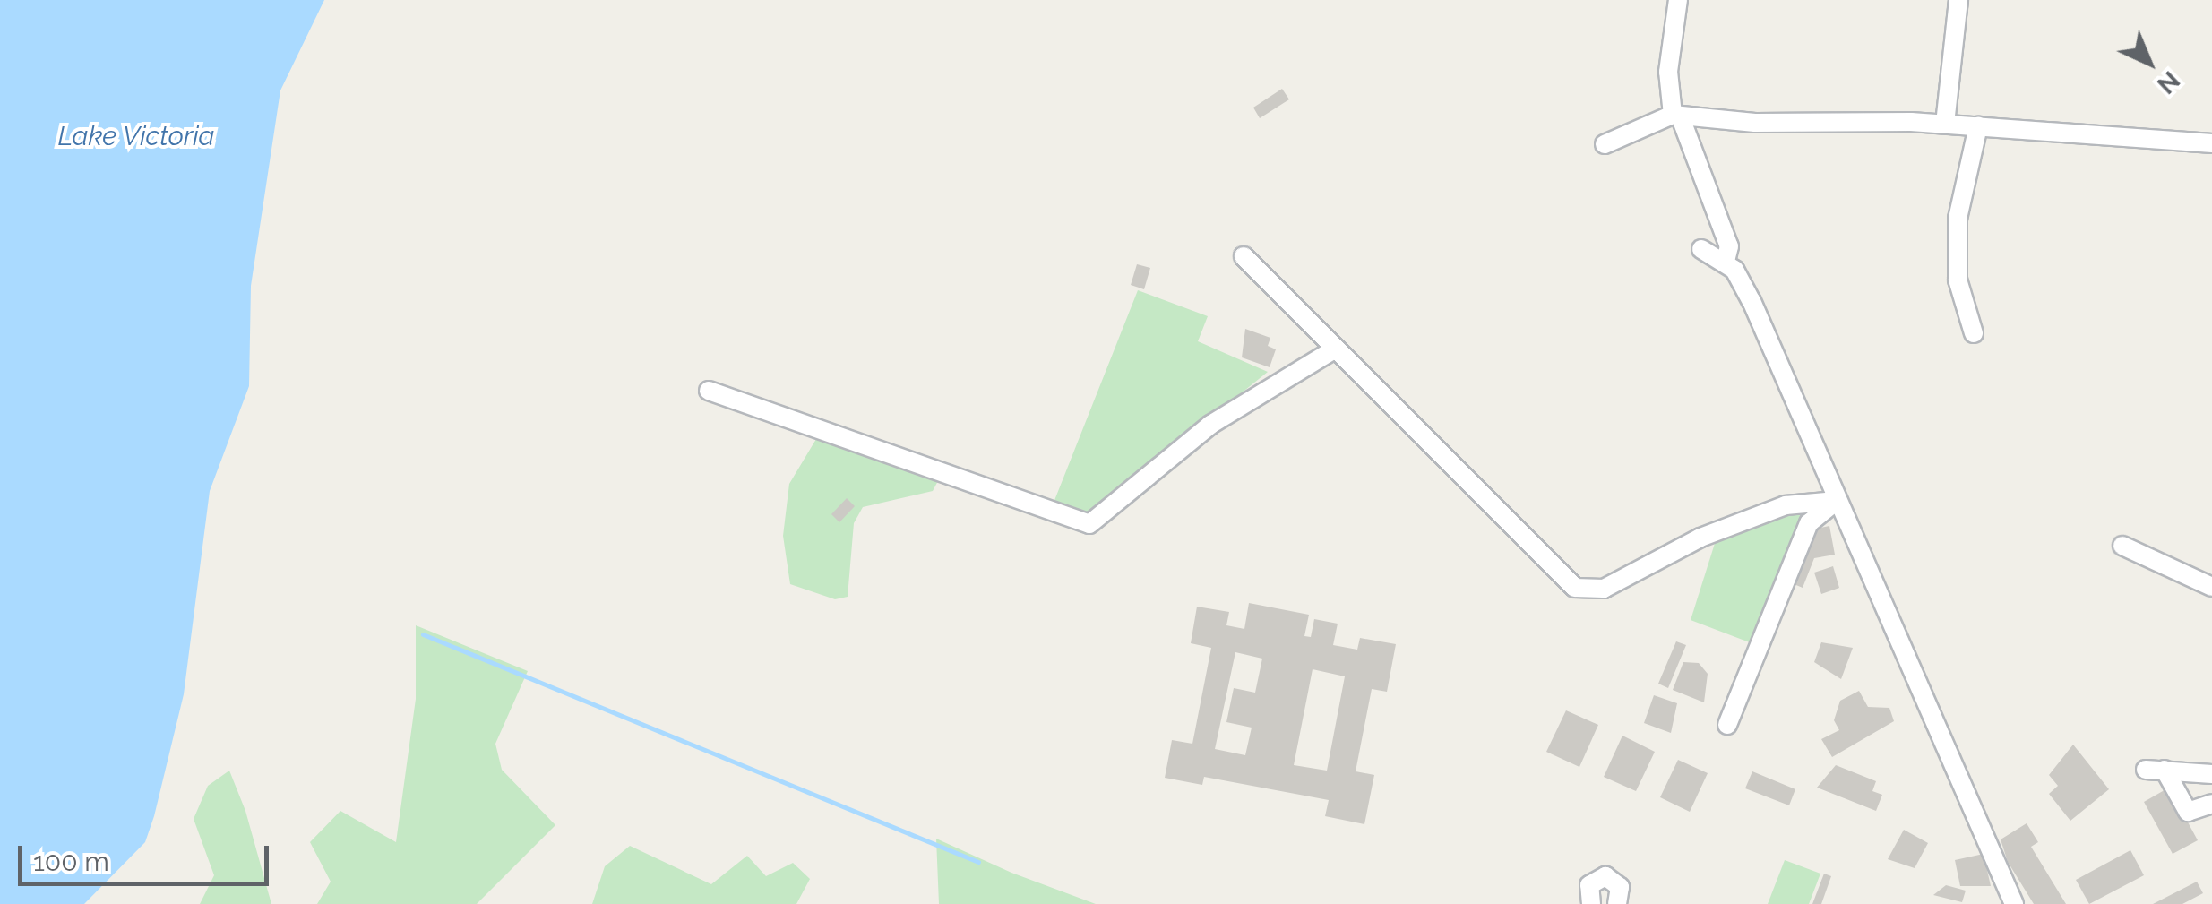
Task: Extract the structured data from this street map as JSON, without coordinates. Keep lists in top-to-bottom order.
{
  "water": ["Lake Victoria"],
  "scale_bar": "100 m",
  "north": "bottom right"
}
